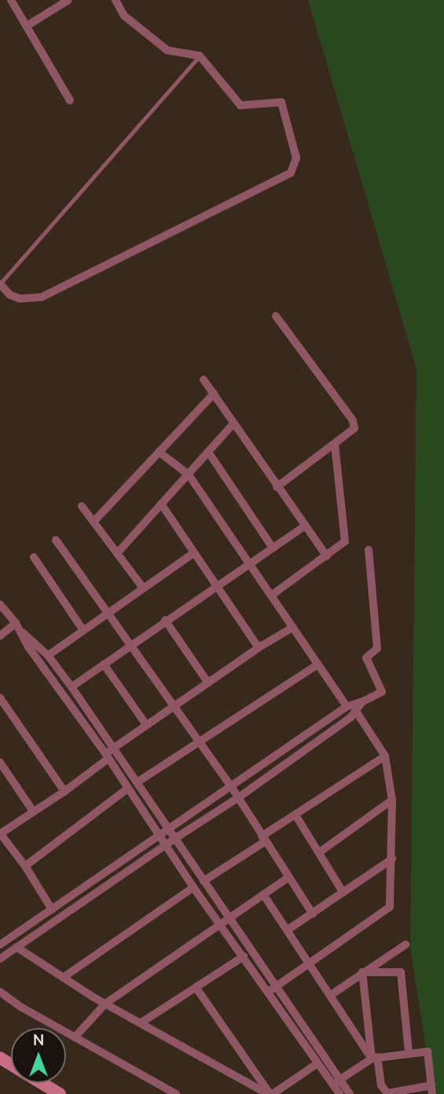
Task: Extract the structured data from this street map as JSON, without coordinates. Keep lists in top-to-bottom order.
{
  "north": "top"
}
